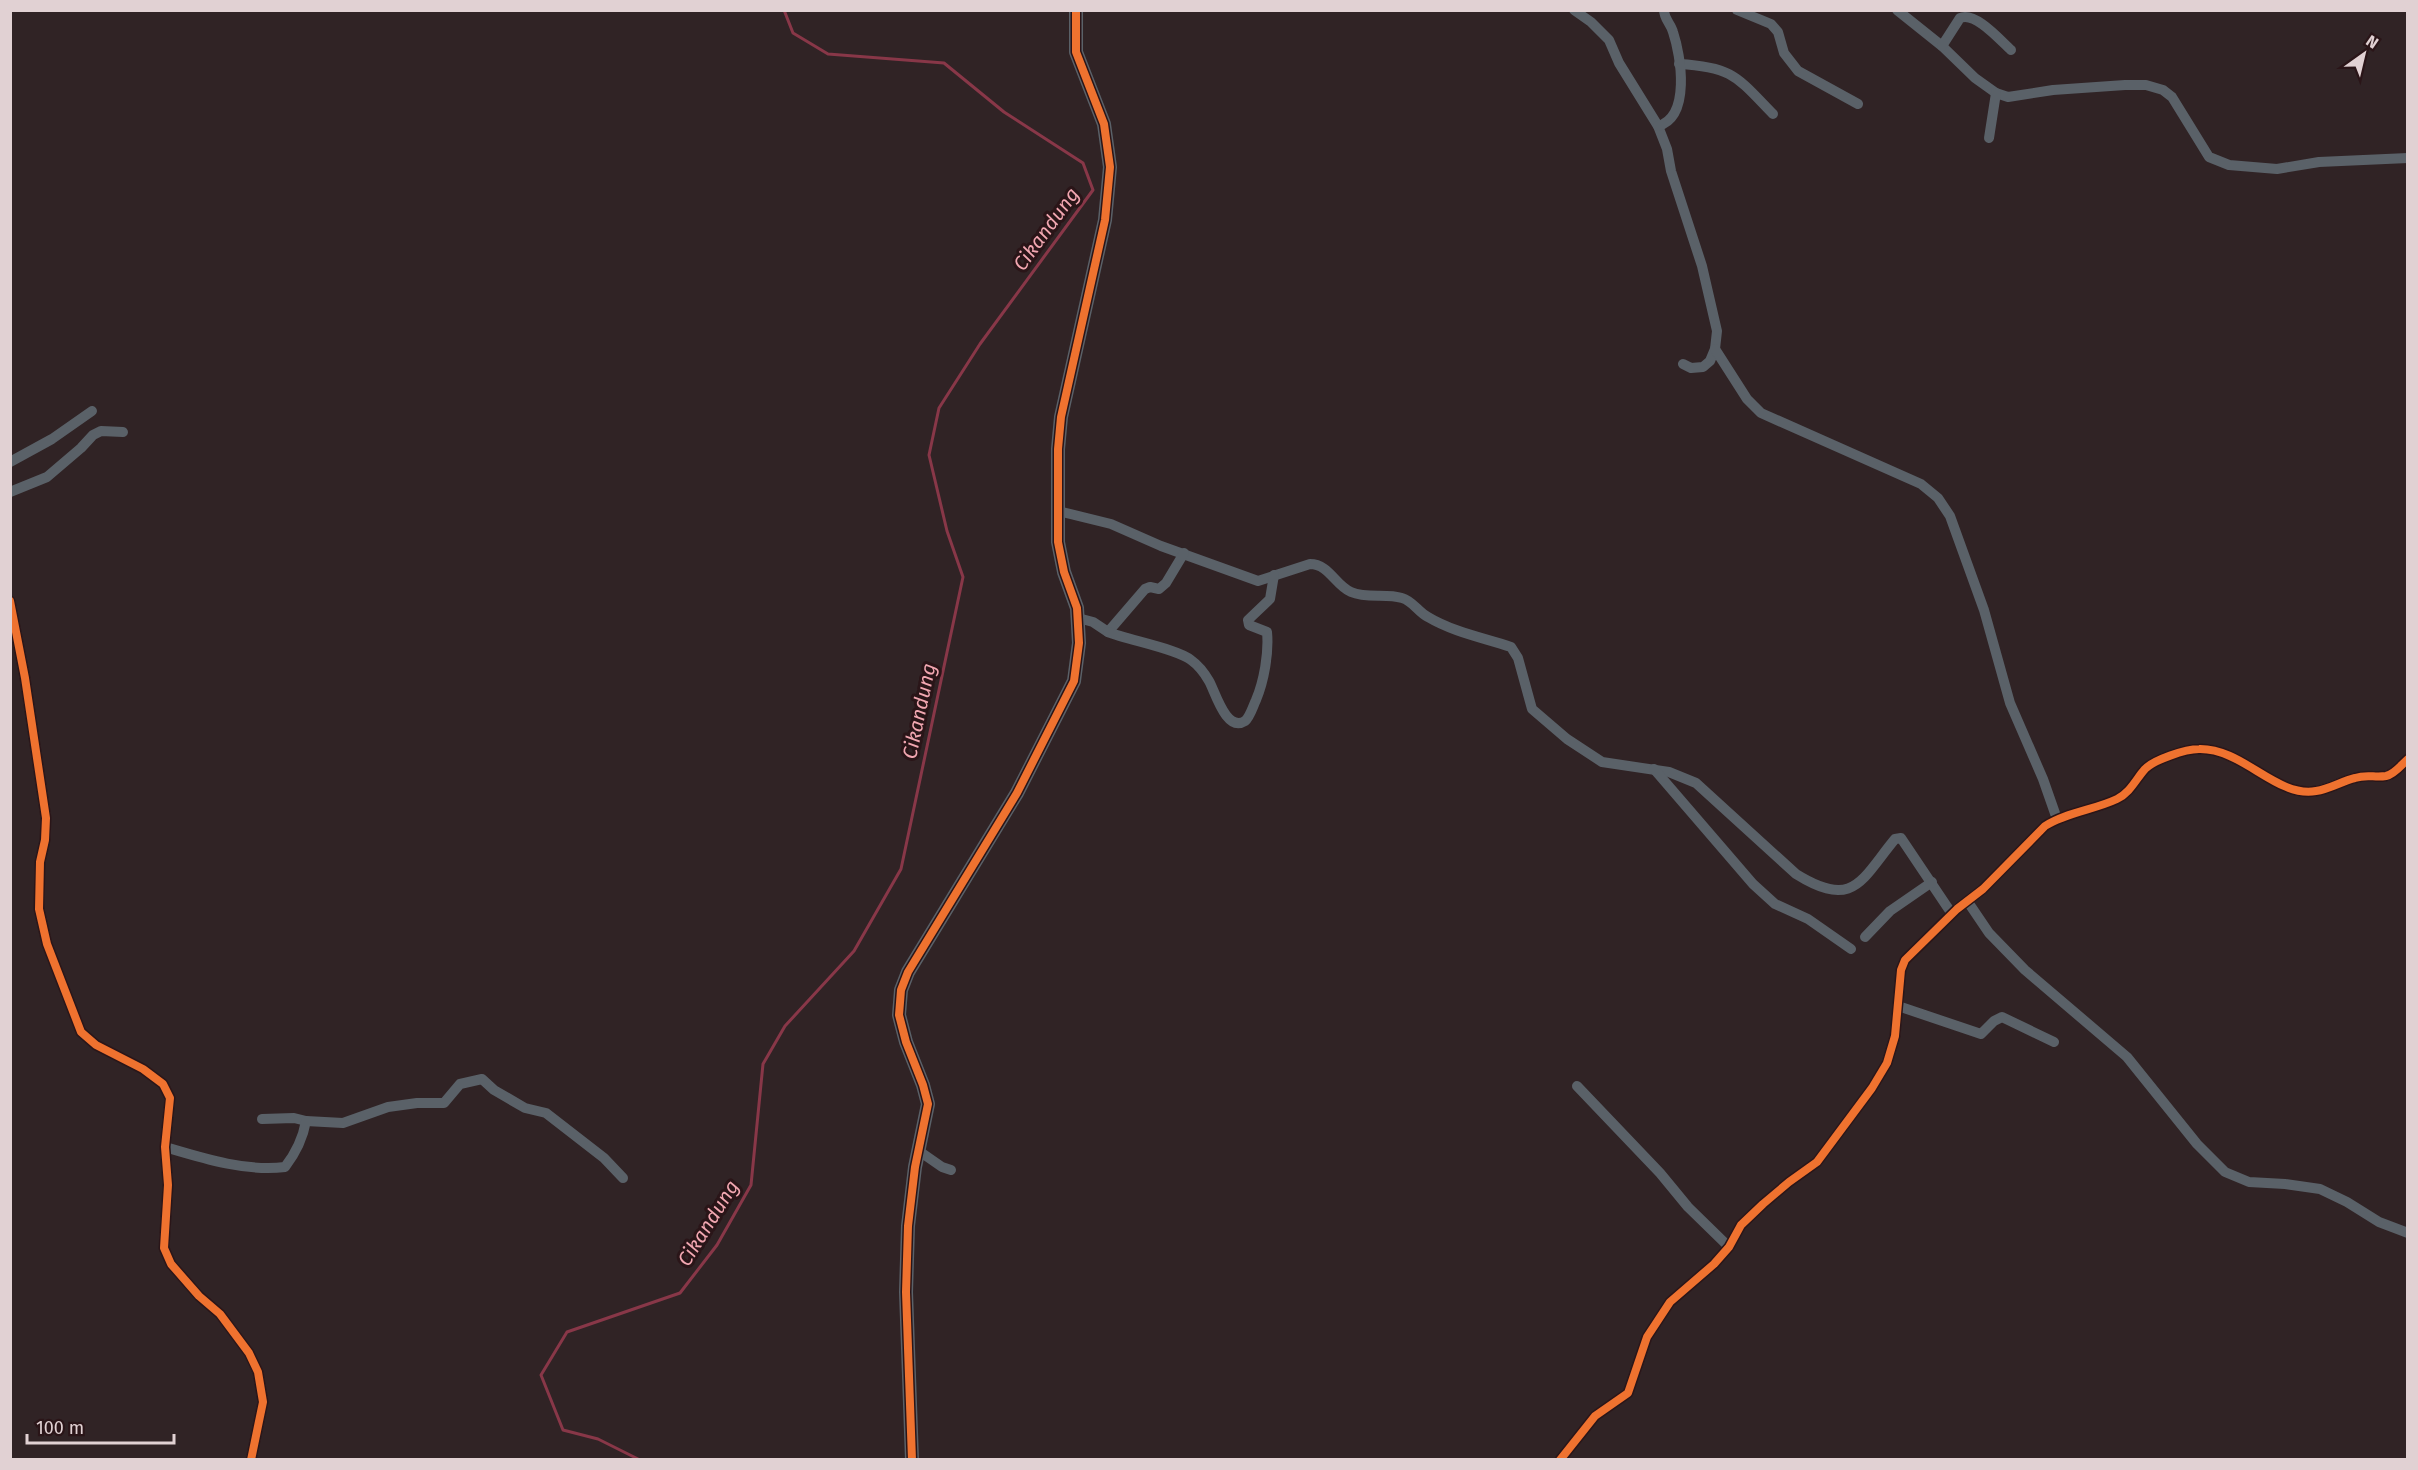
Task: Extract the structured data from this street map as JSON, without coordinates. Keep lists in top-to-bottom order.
{
  "water": ["Cikandung"],
  "scale_bar": "100 m",
  "north": "top right"
}
